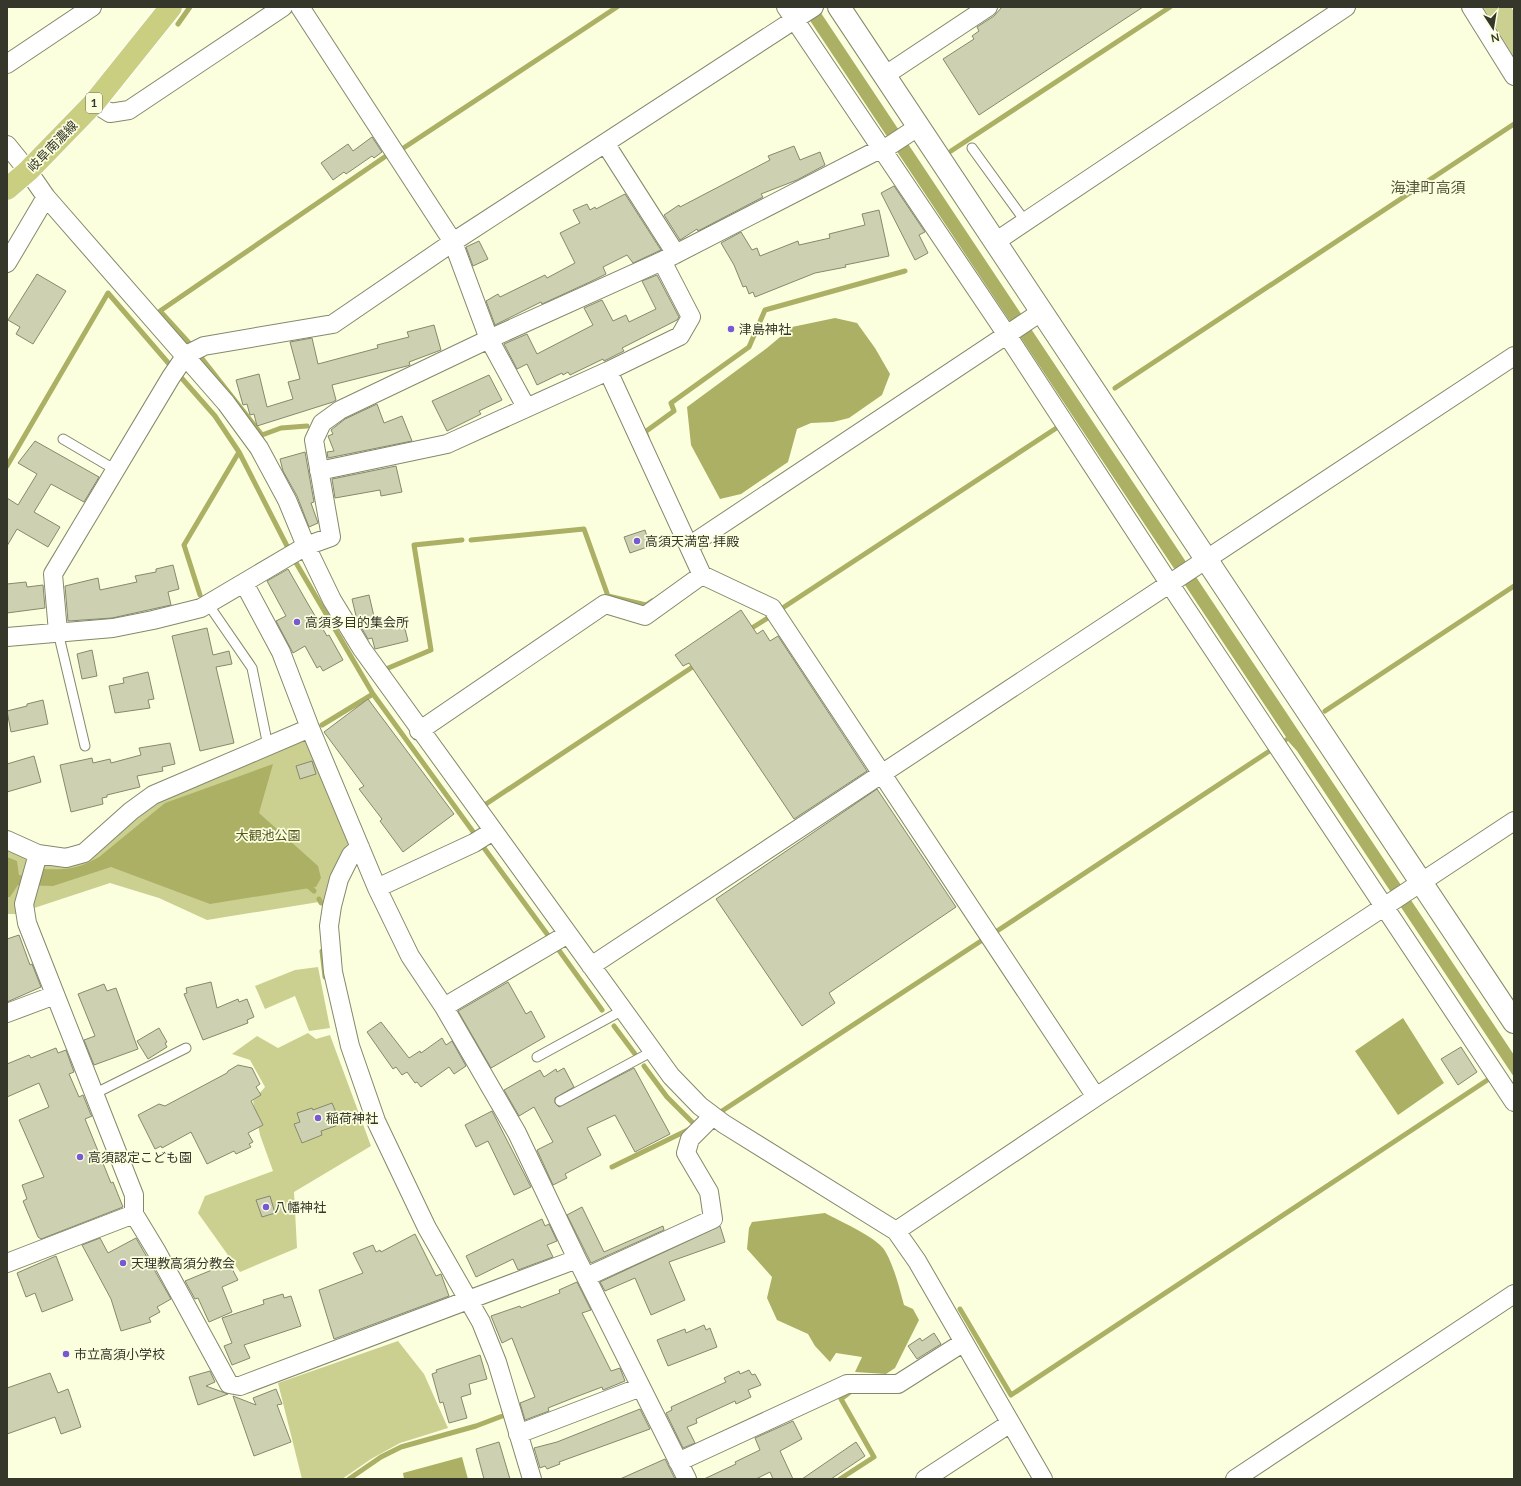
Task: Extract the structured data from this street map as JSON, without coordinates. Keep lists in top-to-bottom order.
{
  "streets": {
    "main road": ["1", "岐阜南濃線"]
  },
  "districts": ["海津町高須"],
  "parks": ["大観池公園"],
  "places": [
    "津島神社",
    "高須天満宮 拝殿",
    "高須多目的集会所",
    "稲荷神社",
    "高須認定こども園",
    "八幡神社",
    "天理教高須分教会",
    "市立高須小学校"
  ],
  "north": "bottom"
}
